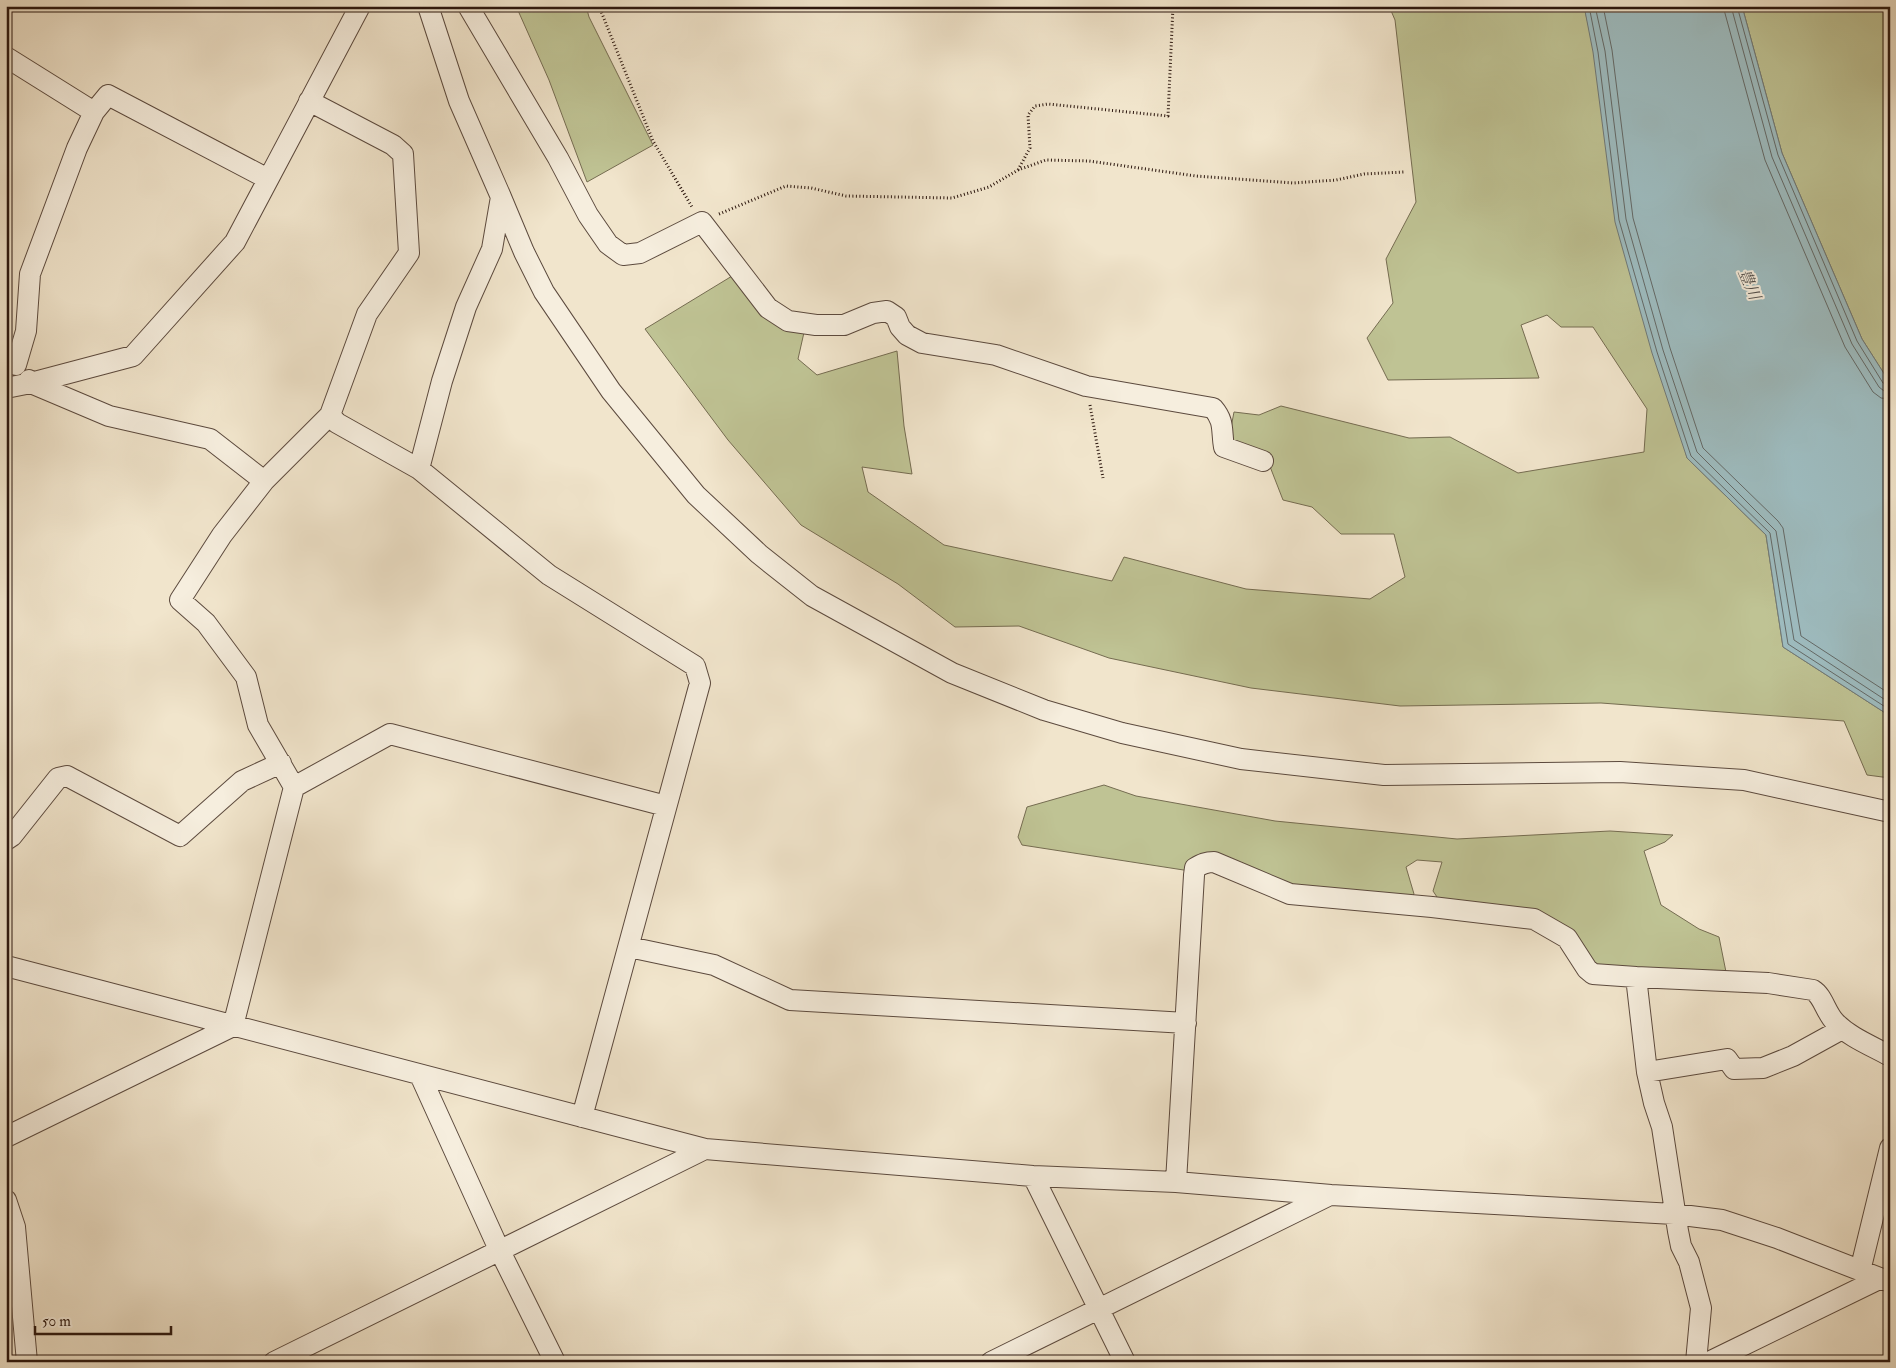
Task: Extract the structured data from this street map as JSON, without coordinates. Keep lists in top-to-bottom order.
{
  "water": ["豊川"],
  "scale_bar": "50 m"
}
